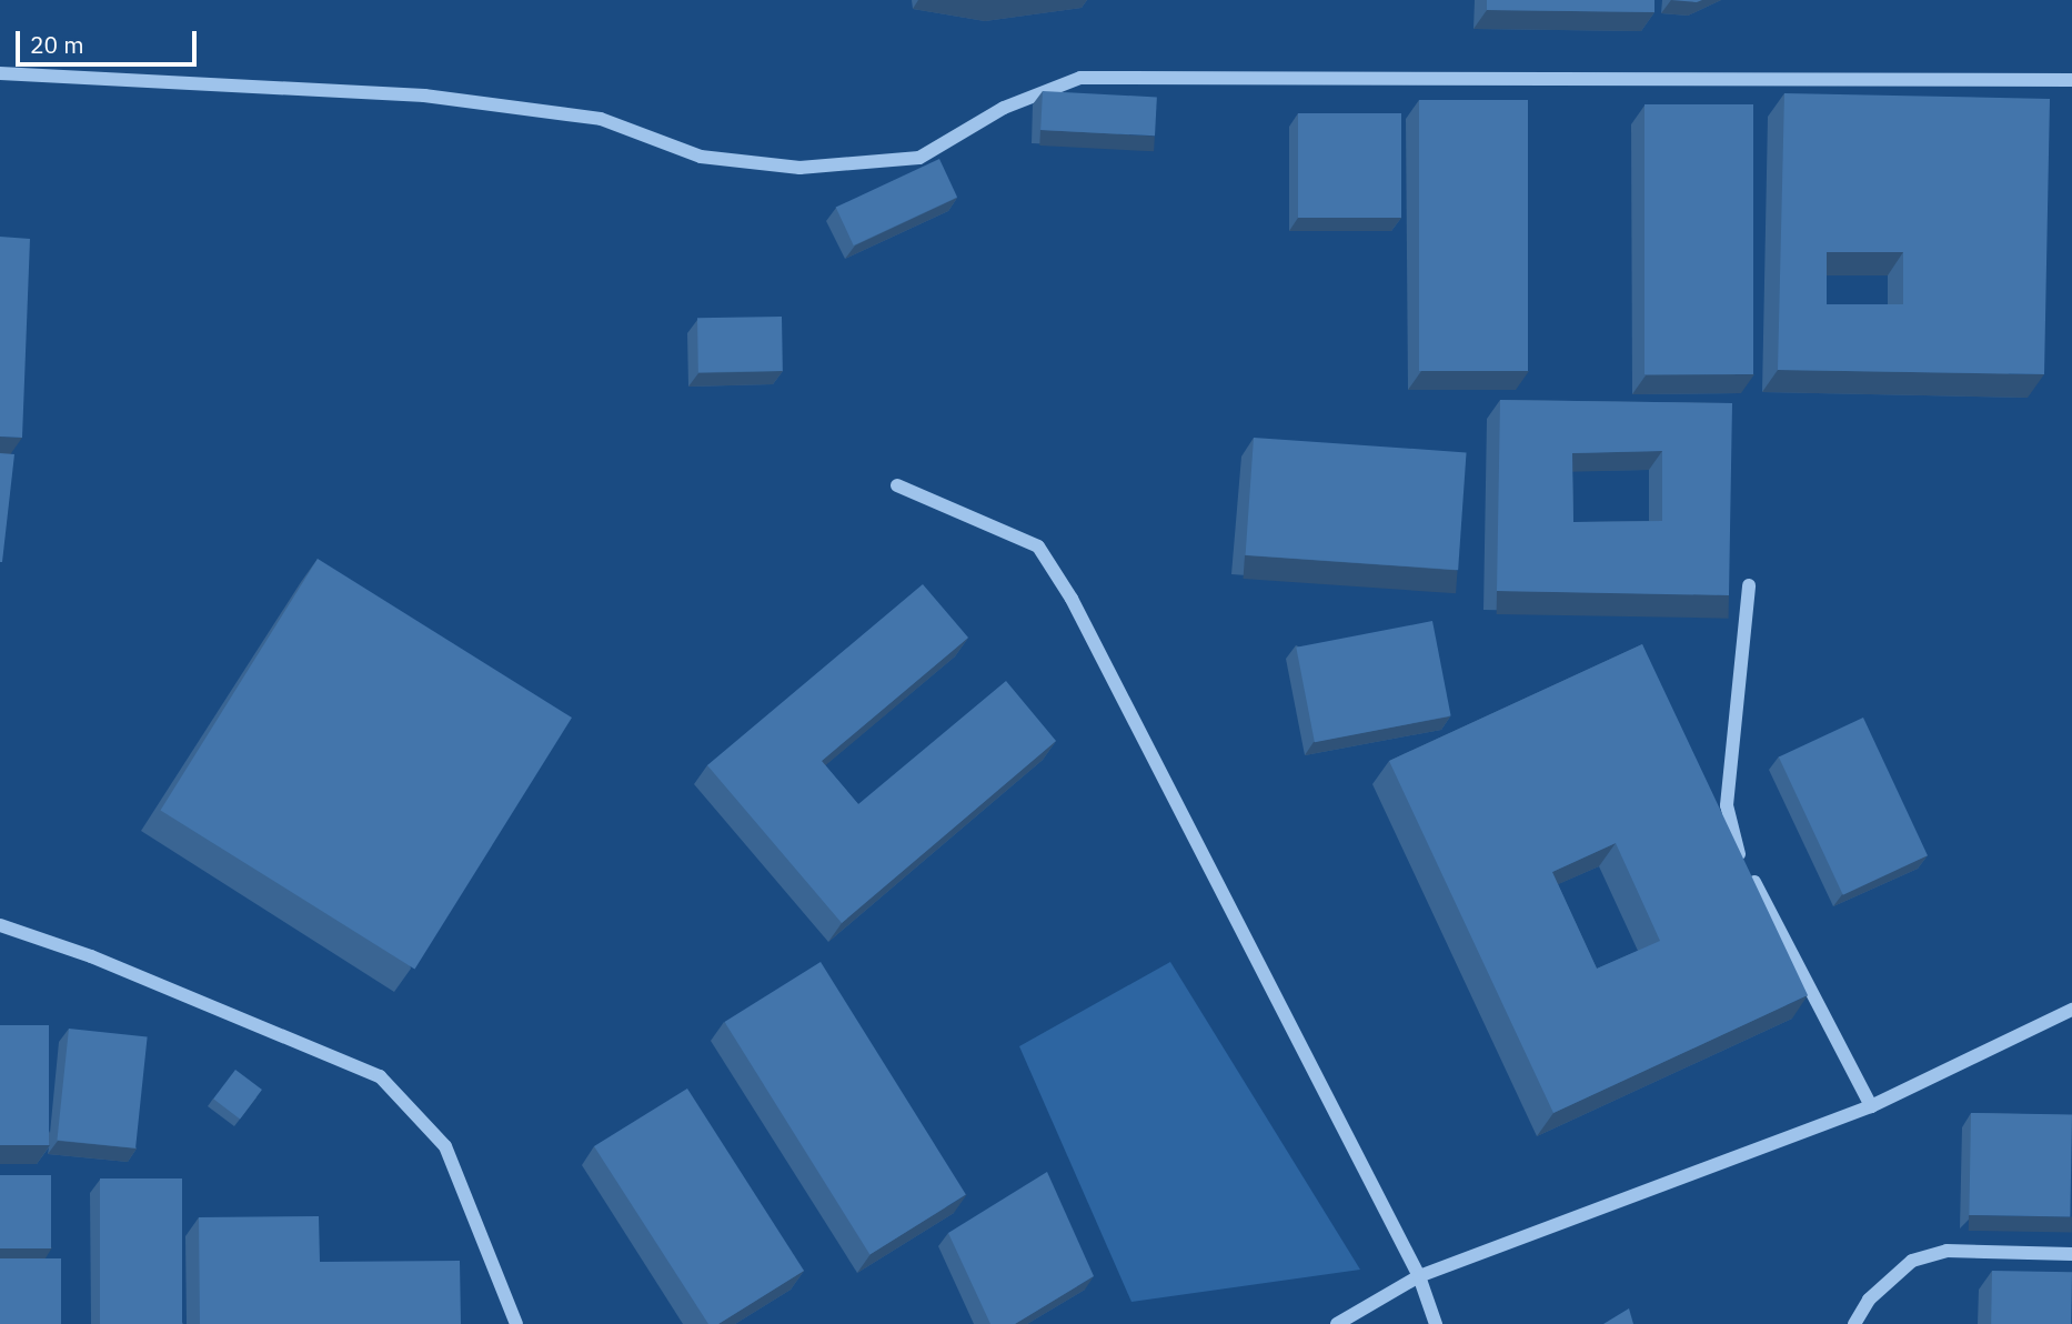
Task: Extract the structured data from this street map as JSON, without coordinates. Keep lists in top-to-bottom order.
{
  "scale_bar": "20 m"
}
